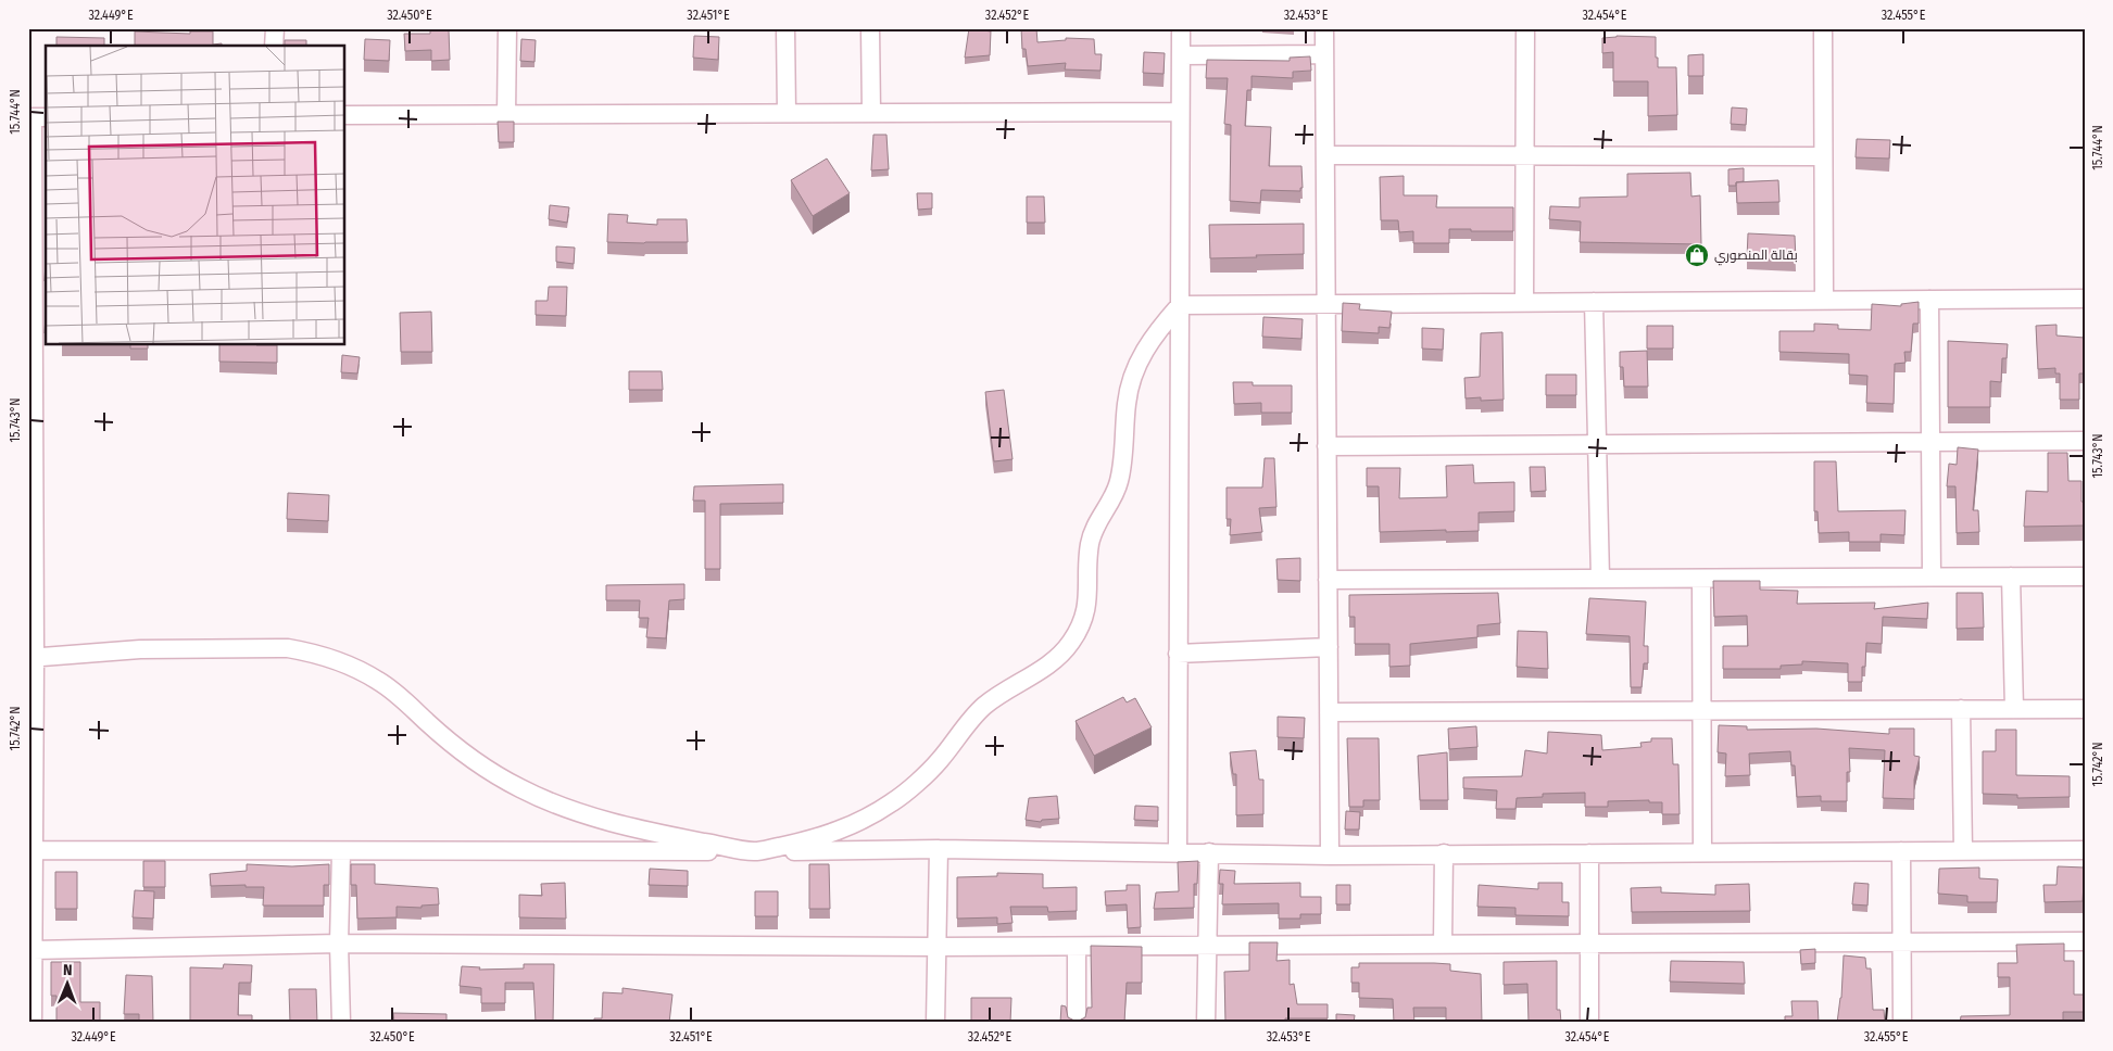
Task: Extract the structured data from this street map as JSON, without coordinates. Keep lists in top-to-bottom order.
{
  "places": {
    "shop": ["بقالة المنصوري"]
  },
  "north": "top",
  "coordinates": [
    "32.449°E",
    "32.450°E",
    "32.451°E",
    "32.452°E",
    "32.453°E",
    "32.454°E",
    "32.455°E",
    "15.744°N",
    "15.743°N",
    "15.742°N"
  ]
}
